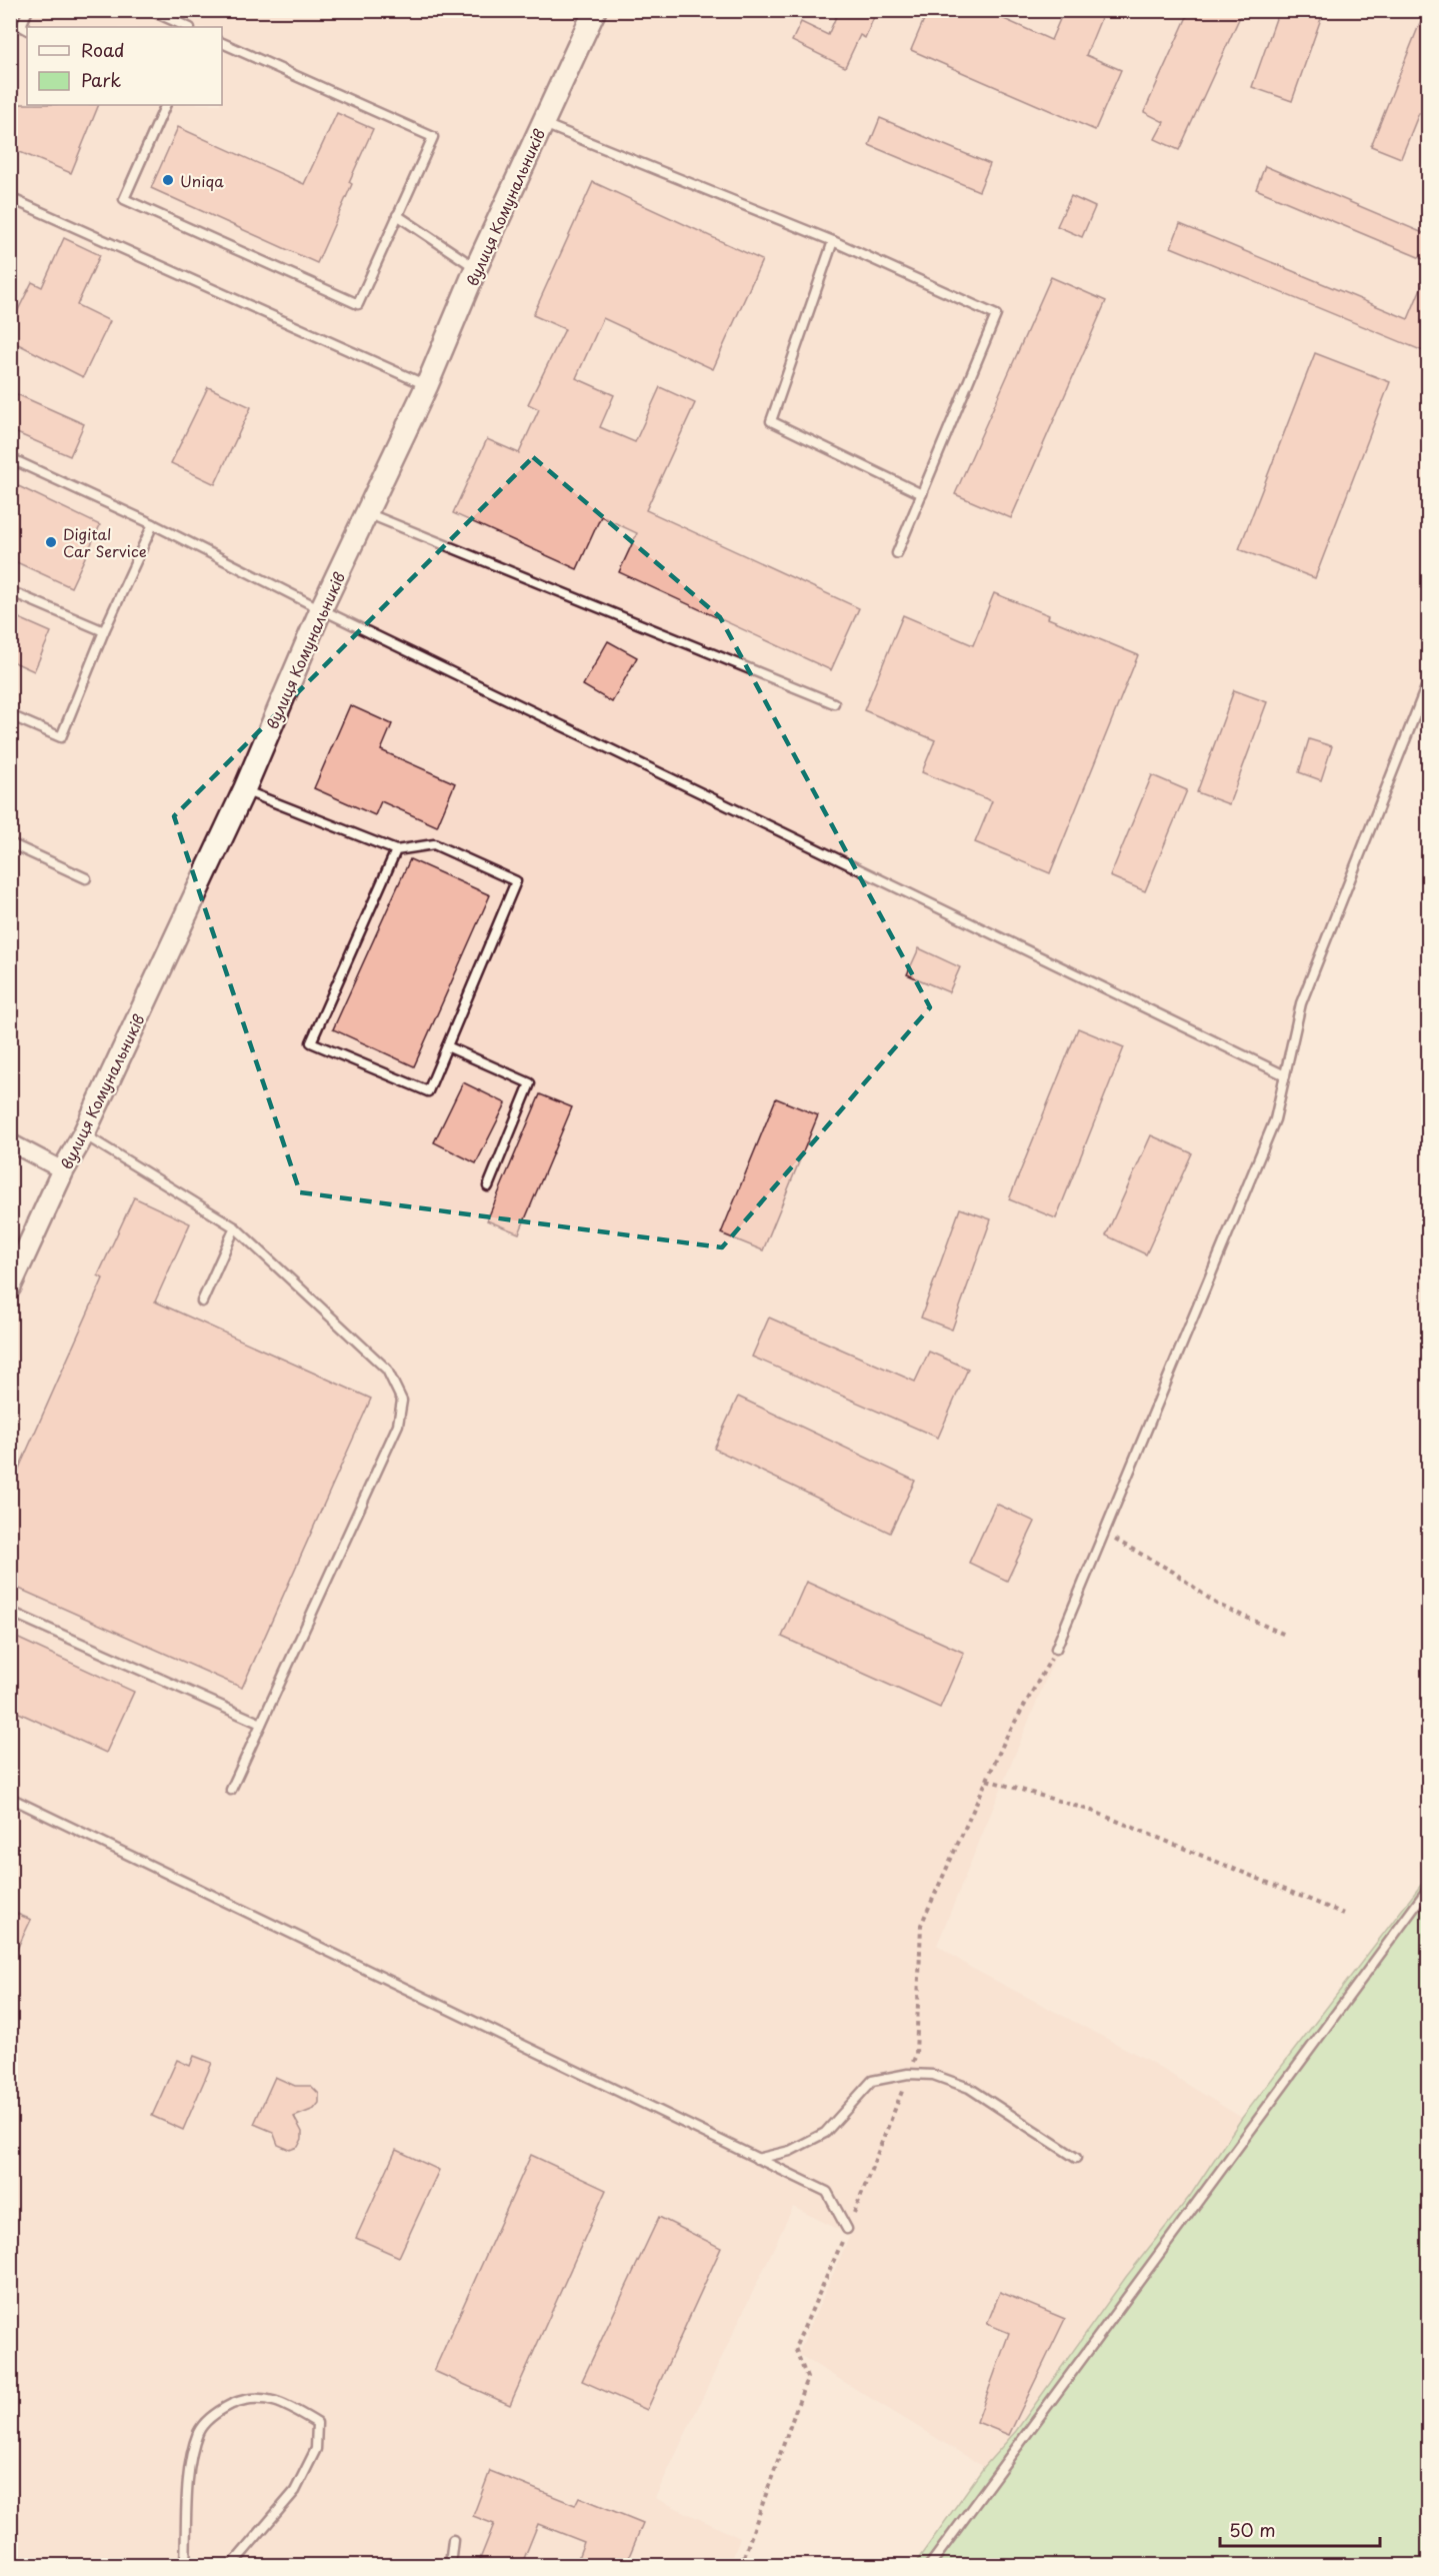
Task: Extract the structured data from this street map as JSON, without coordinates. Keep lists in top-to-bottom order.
{
  "streets": {
    "street": ["вулиця Комунальників"]
  },
  "places": ["Uniqa", "Digital Car Service"],
  "legend": ["Road", "Park"],
  "scale_bar": "50 m"
}
